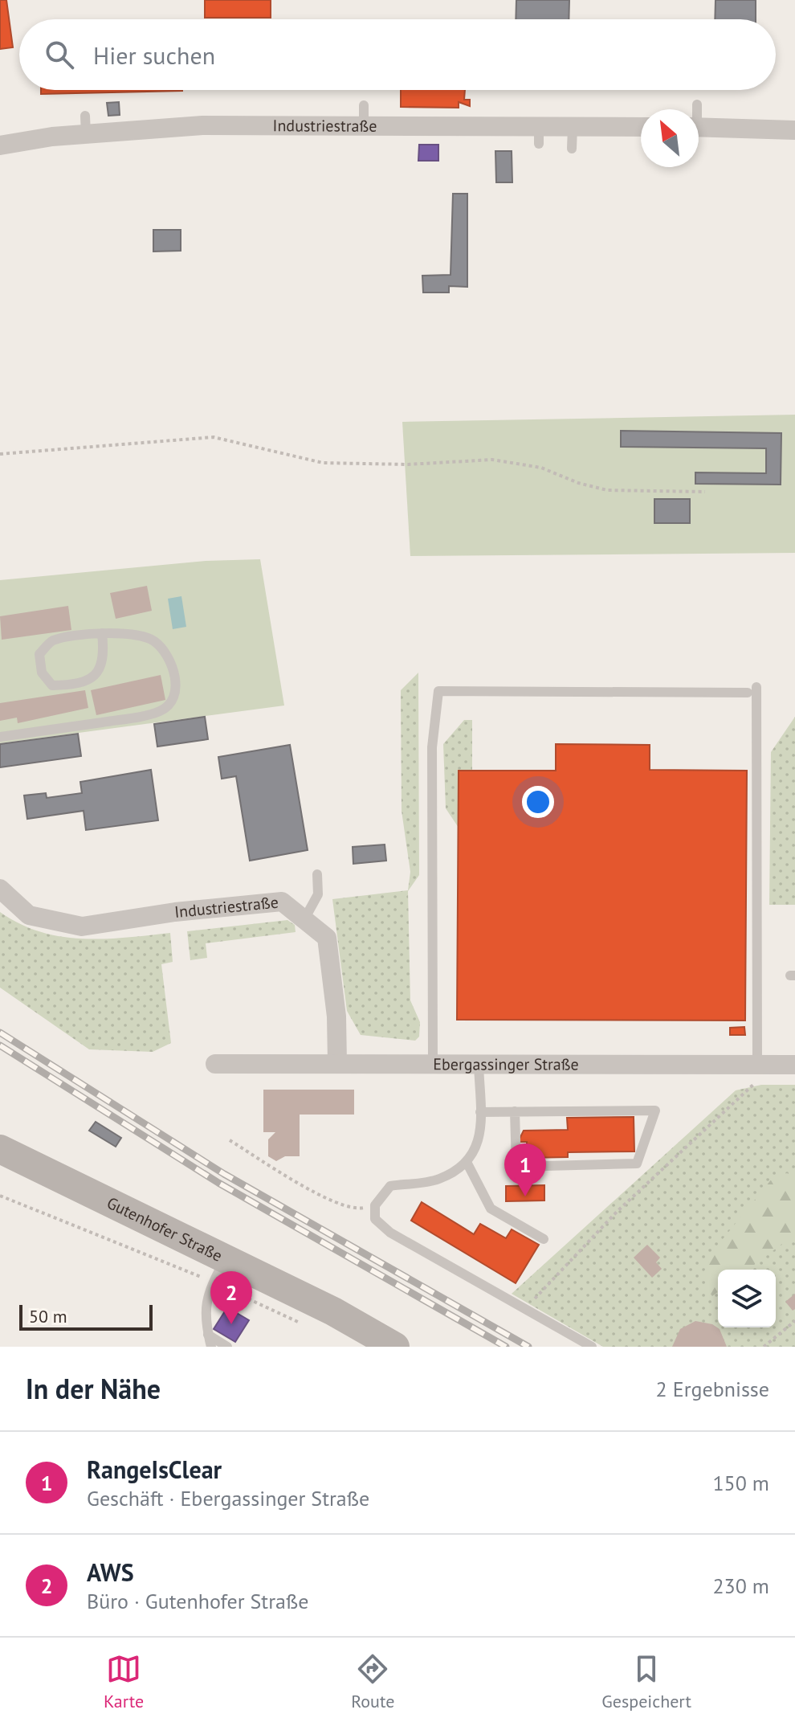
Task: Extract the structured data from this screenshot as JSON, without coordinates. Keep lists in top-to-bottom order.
{
  "streets": {
    "street": ["Industriestraße", "Ebergassinger Straße", "Gutenhofer Straße"]
  },
  "crossings": [
    ["Industriestraße", "Ebergassinger Straße"]
  ],
  "scale_bar": "50 m",
  "north": "top left",
  "page": {
    "search": "Hier suchen",
    "pins": ["1", "2"],
    "scale": "50 m",
    "heading": ["In der Nähe", "2 Ergebnisse"],
    "list": [
      {
        "mark": "1",
        "name": "RangeIsClear",
        "note": "Geschäft · Ebergassinger Straße",
        "value": "150 m"
      },
      {
        "mark": "2",
        "name": "AWS",
        "note": "Büro · Gutenhofer Straße",
        "value": "230 m"
      }
    ],
    "nav": ["Karte", "Route", "Gespeichert"]
  }
}
